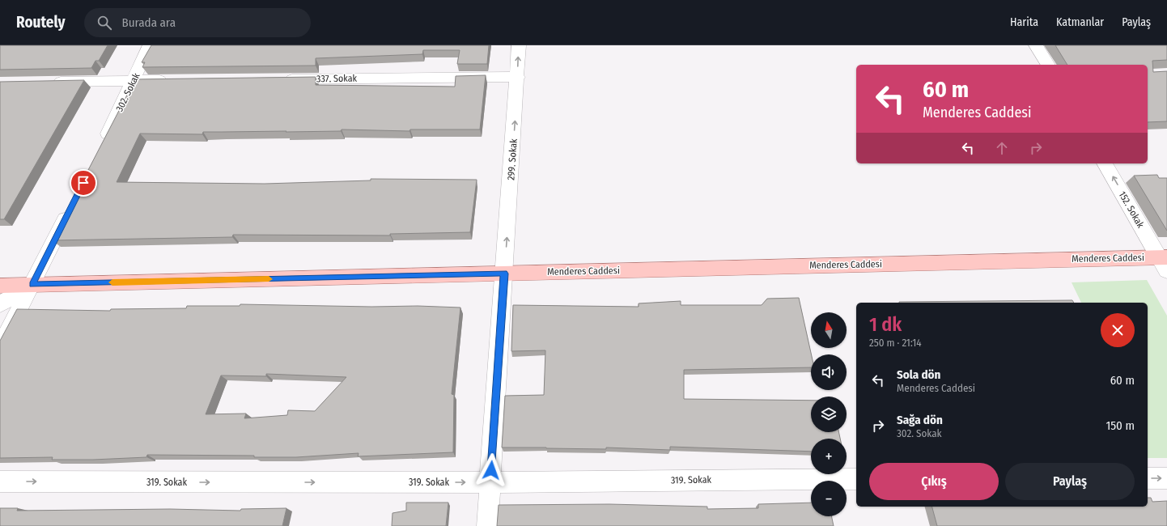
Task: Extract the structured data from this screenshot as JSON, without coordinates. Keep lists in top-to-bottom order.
{
  "streets": {
    "main road": ["Menderes Caddesi"],
    "street": [
      "337. Sokak",
      "302. Sokak",
      "299. Sokak",
      "152. Sokak",
      "319. Sokak"
    ]
  },
  "crossings": [
    ["337. Sokak", "299. Sokak"],
    ["299. Sokak", "Menderes Caddesi"],
    ["299. Sokak", "319. Sokak"],
    ["152. Sokak", "Menderes Caddesi"]
  ],
  "one_way": ["299. Sokak", "152. Sokak", "319. Sokak"],
  "north": "top",
  "page": {
    "header": "Routely",
    "search": "Burada ara",
    "nav": ["Harita", "Katmanlar", "Paylaş"],
    "turn": ["60 m", "Menderes Caddesi"],
    "heading": ["1 dk", "250 m · 21:14"],
    "map_buttons": ["+", "−"],
    "list": [
      {
        "name": "Sola dön",
        "note": "Menderes Caddesi",
        "value": "60 m"
      },
      {
        "name": "Sağa dön",
        "note": "302. Sokak",
        "value": "150 m"
      }
    ],
    "buttons": ["Çıkış", "Paylaş"]
  }
}
